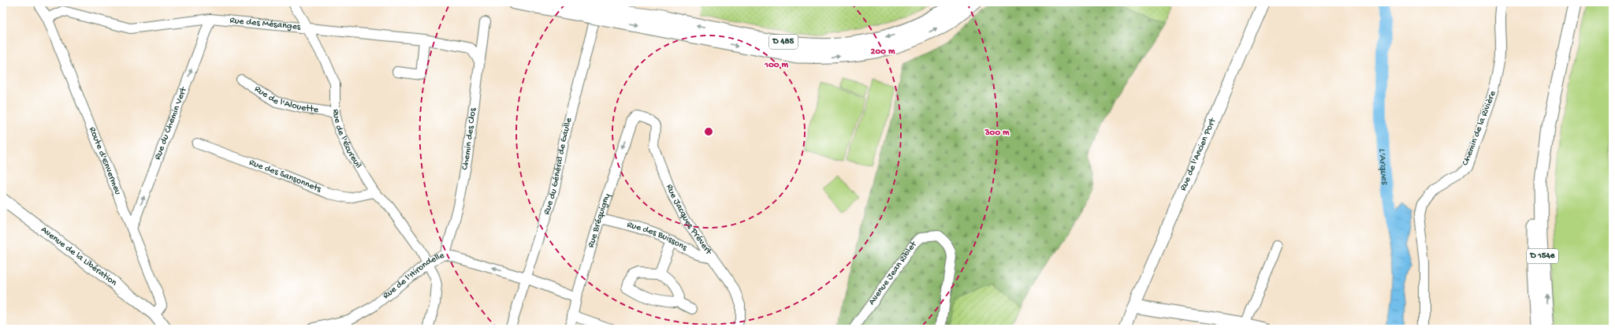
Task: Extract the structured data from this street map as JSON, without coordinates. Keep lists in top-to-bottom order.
{
  "streets": {
    "highway": ["D 485"],
    "main road": ["Rue de l'Ancien Port", "Avenue de la Libération", "D 154e"],
    "street": [
      "Rue des Mésanges",
      "Rue de l'Alouette",
      "Rue du Chemin Vert",
      "Chemin de la Rivière",
      "Rue de l'Écureuil",
      "Chemin des Clos",
      "Route d'Envermeu",
      "Rue du Général de Gaulle",
      "Rue des Sansonnets",
      "Rue Jacques Prévert",
      "Rue Bréquigny",
      "Rue des Buissons",
      "Avenue Jean Riblet",
      "Rue de l'Hirondelle"
    ]
  },
  "crossings": [
    ["Rue des Mésanges", "Rue du Chemin Vert"],
    ["Rue des Mésanges", "Rue de l'Écureuil"],
    ["Rue des Mésanges", "Chemin des Clos"],
    ["Rue des Mésanges", "Route d'Envermeu"],
    ["D 485", "Rue du Général de Gaulle"],
    ["Rue de l'Alouette", "Rue de l'Écureuil"],
    ["Rue du Chemin Vert", "Route d'Envermeu"],
    ["Rue de l'Écureuil", "Rue des Sansonnets"],
    ["Rue de l'Écureuil", "Rue de l'Hirondelle"],
    ["Chemin des Clos", "Rue de l'Hirondelle"],
    ["Route d'Envermeu", "Avenue de la Libération"],
    ["Rue du Général de Gaulle", "Rue de l'Hirondelle"],
    ["Rue Jacques Prévert", "Rue Bréquigny"],
    ["Rue Jacques Prévert", "Rue des Buissons"],
    ["Rue Bréquigny", "Rue des Buissons"],
    ["Rue Bréquigny", "Rue de l'Hirondelle"]
  ],
  "one_way": ["Rue du Chemin Vert", "Rue Bréquigny"],
  "water": ["L'Arques"],
  "rings": ["200 m", "100 m", "300 m"]
}
